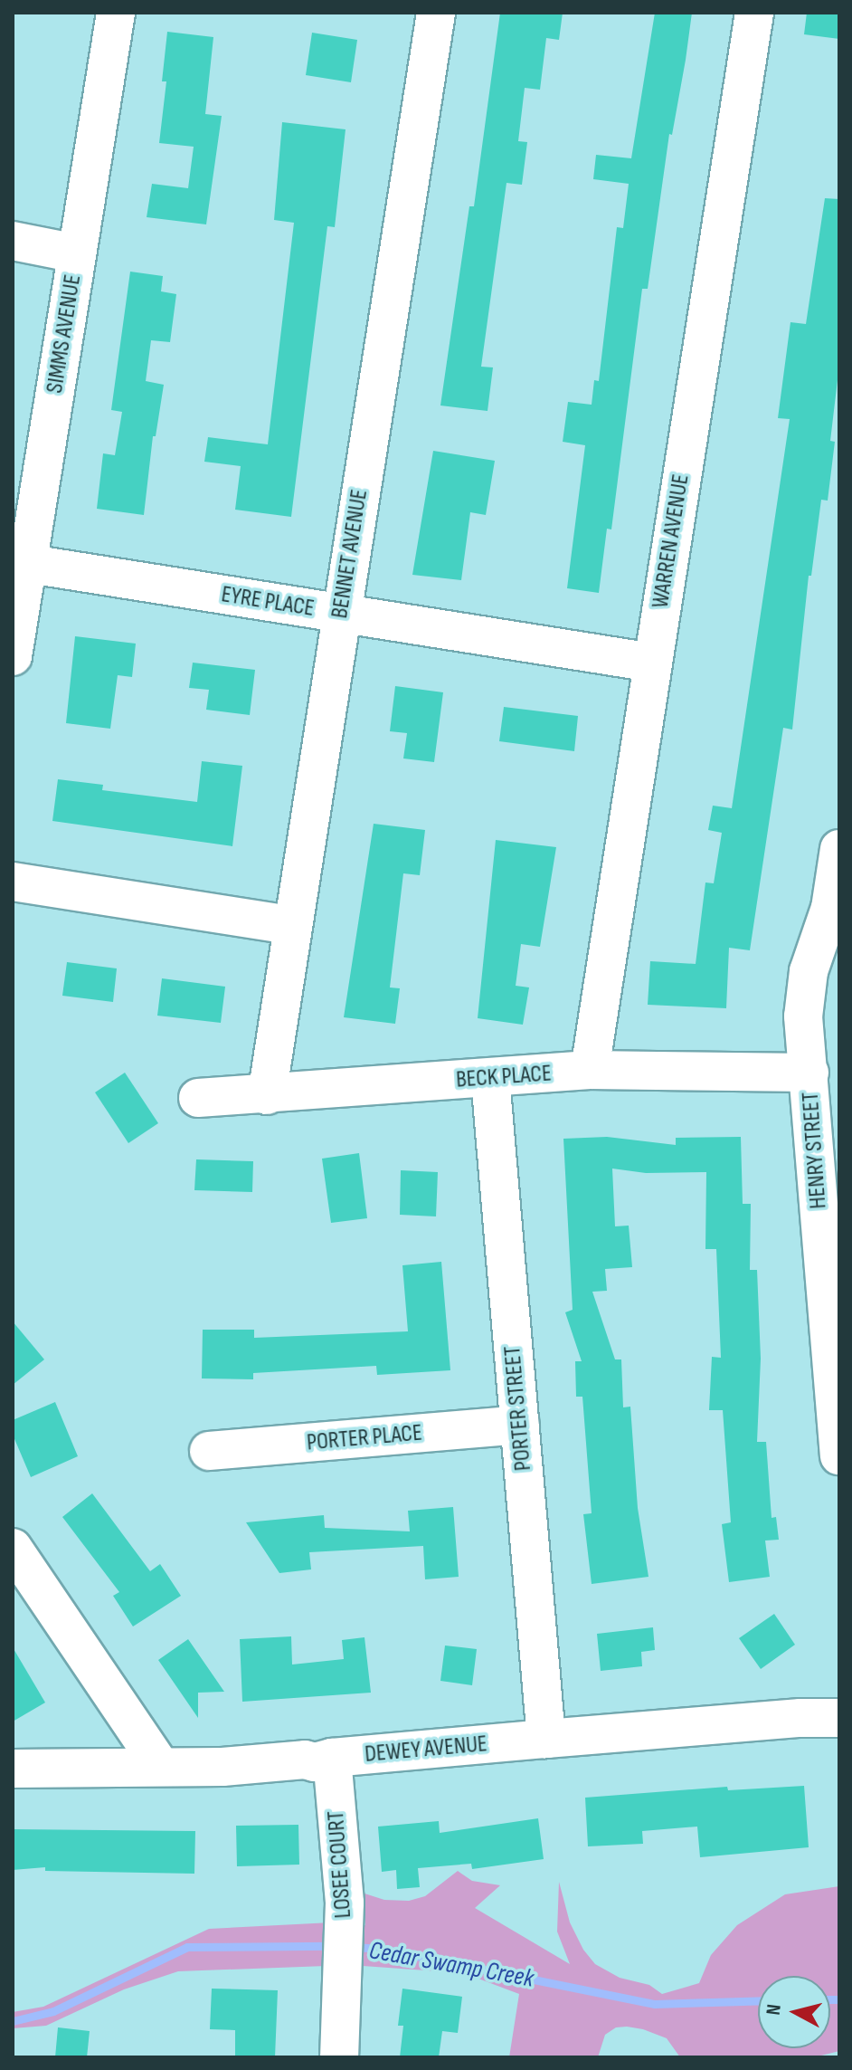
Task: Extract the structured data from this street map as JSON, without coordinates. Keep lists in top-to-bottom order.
{
  "streets": {
    "street": [
      "SIMMS AVENUE",
      "WARREN AVENUE",
      "BENNET AVENUE",
      "EYRE PLACE",
      "BECK PLACE",
      "HENRY STREET",
      "PORTER STREET",
      "PORTER PLACE",
      "DEWEY AVENUE",
      "LOSEE COURT"
    ]
  },
  "crossings": [
    ["SIMMS AVENUE", "EYRE PLACE"],
    ["WARREN AVENUE", "EYRE PLACE"],
    ["WARREN AVENUE", "BECK PLACE"],
    ["BENNET AVENUE", "EYRE PLACE"],
    ["BENNET AVENUE", "BECK PLACE"],
    ["BECK PLACE", "HENRY STREET"],
    ["BECK PLACE", "PORTER STREET"],
    ["PORTER STREET", "PORTER PLACE"],
    ["PORTER STREET", "DEWEY AVENUE"],
    ["DEWEY AVENUE", "LOSEE COURT"]
  ],
  "water": ["Cedar Swamp Creek"],
  "north": "left"
}
